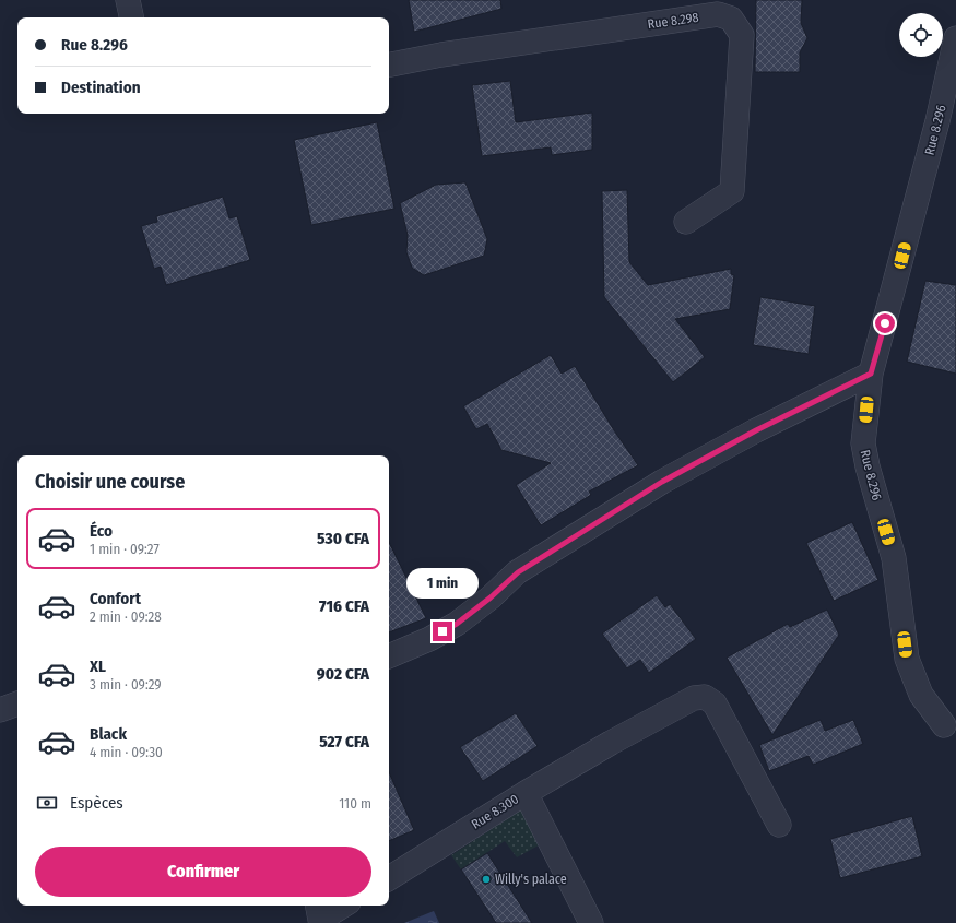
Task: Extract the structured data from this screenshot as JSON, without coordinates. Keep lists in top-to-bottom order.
{
  "streets": {
    "street": ["Rue 8.298", "Rue 8.296", "Rue 8.300"]
  },
  "places": ["Willy's palace"],
  "page": {
    "banner": ["Rue 8.296", "Destination"],
    "heading": "Choisir une course",
    "list": [
      {
        "name": "Éco",
        "note": "1 min · 09:27",
        "value": "530 CFA"
      },
      {
        "name": "Confort",
        "note": "2 min · 09:28",
        "value": "716 CFA"
      },
      {
        "name": "XL",
        "note": "3 min · 09:29",
        "value": "902 CFA"
      },
      {
        "name": "Black",
        "note": "4 min · 09:30",
        "value": "527 CFA"
      }
    ],
    "bubble": "1 min",
    "pay": ["Espèces", "110 m"],
    "buttons": "Confirmer"
  }
}
